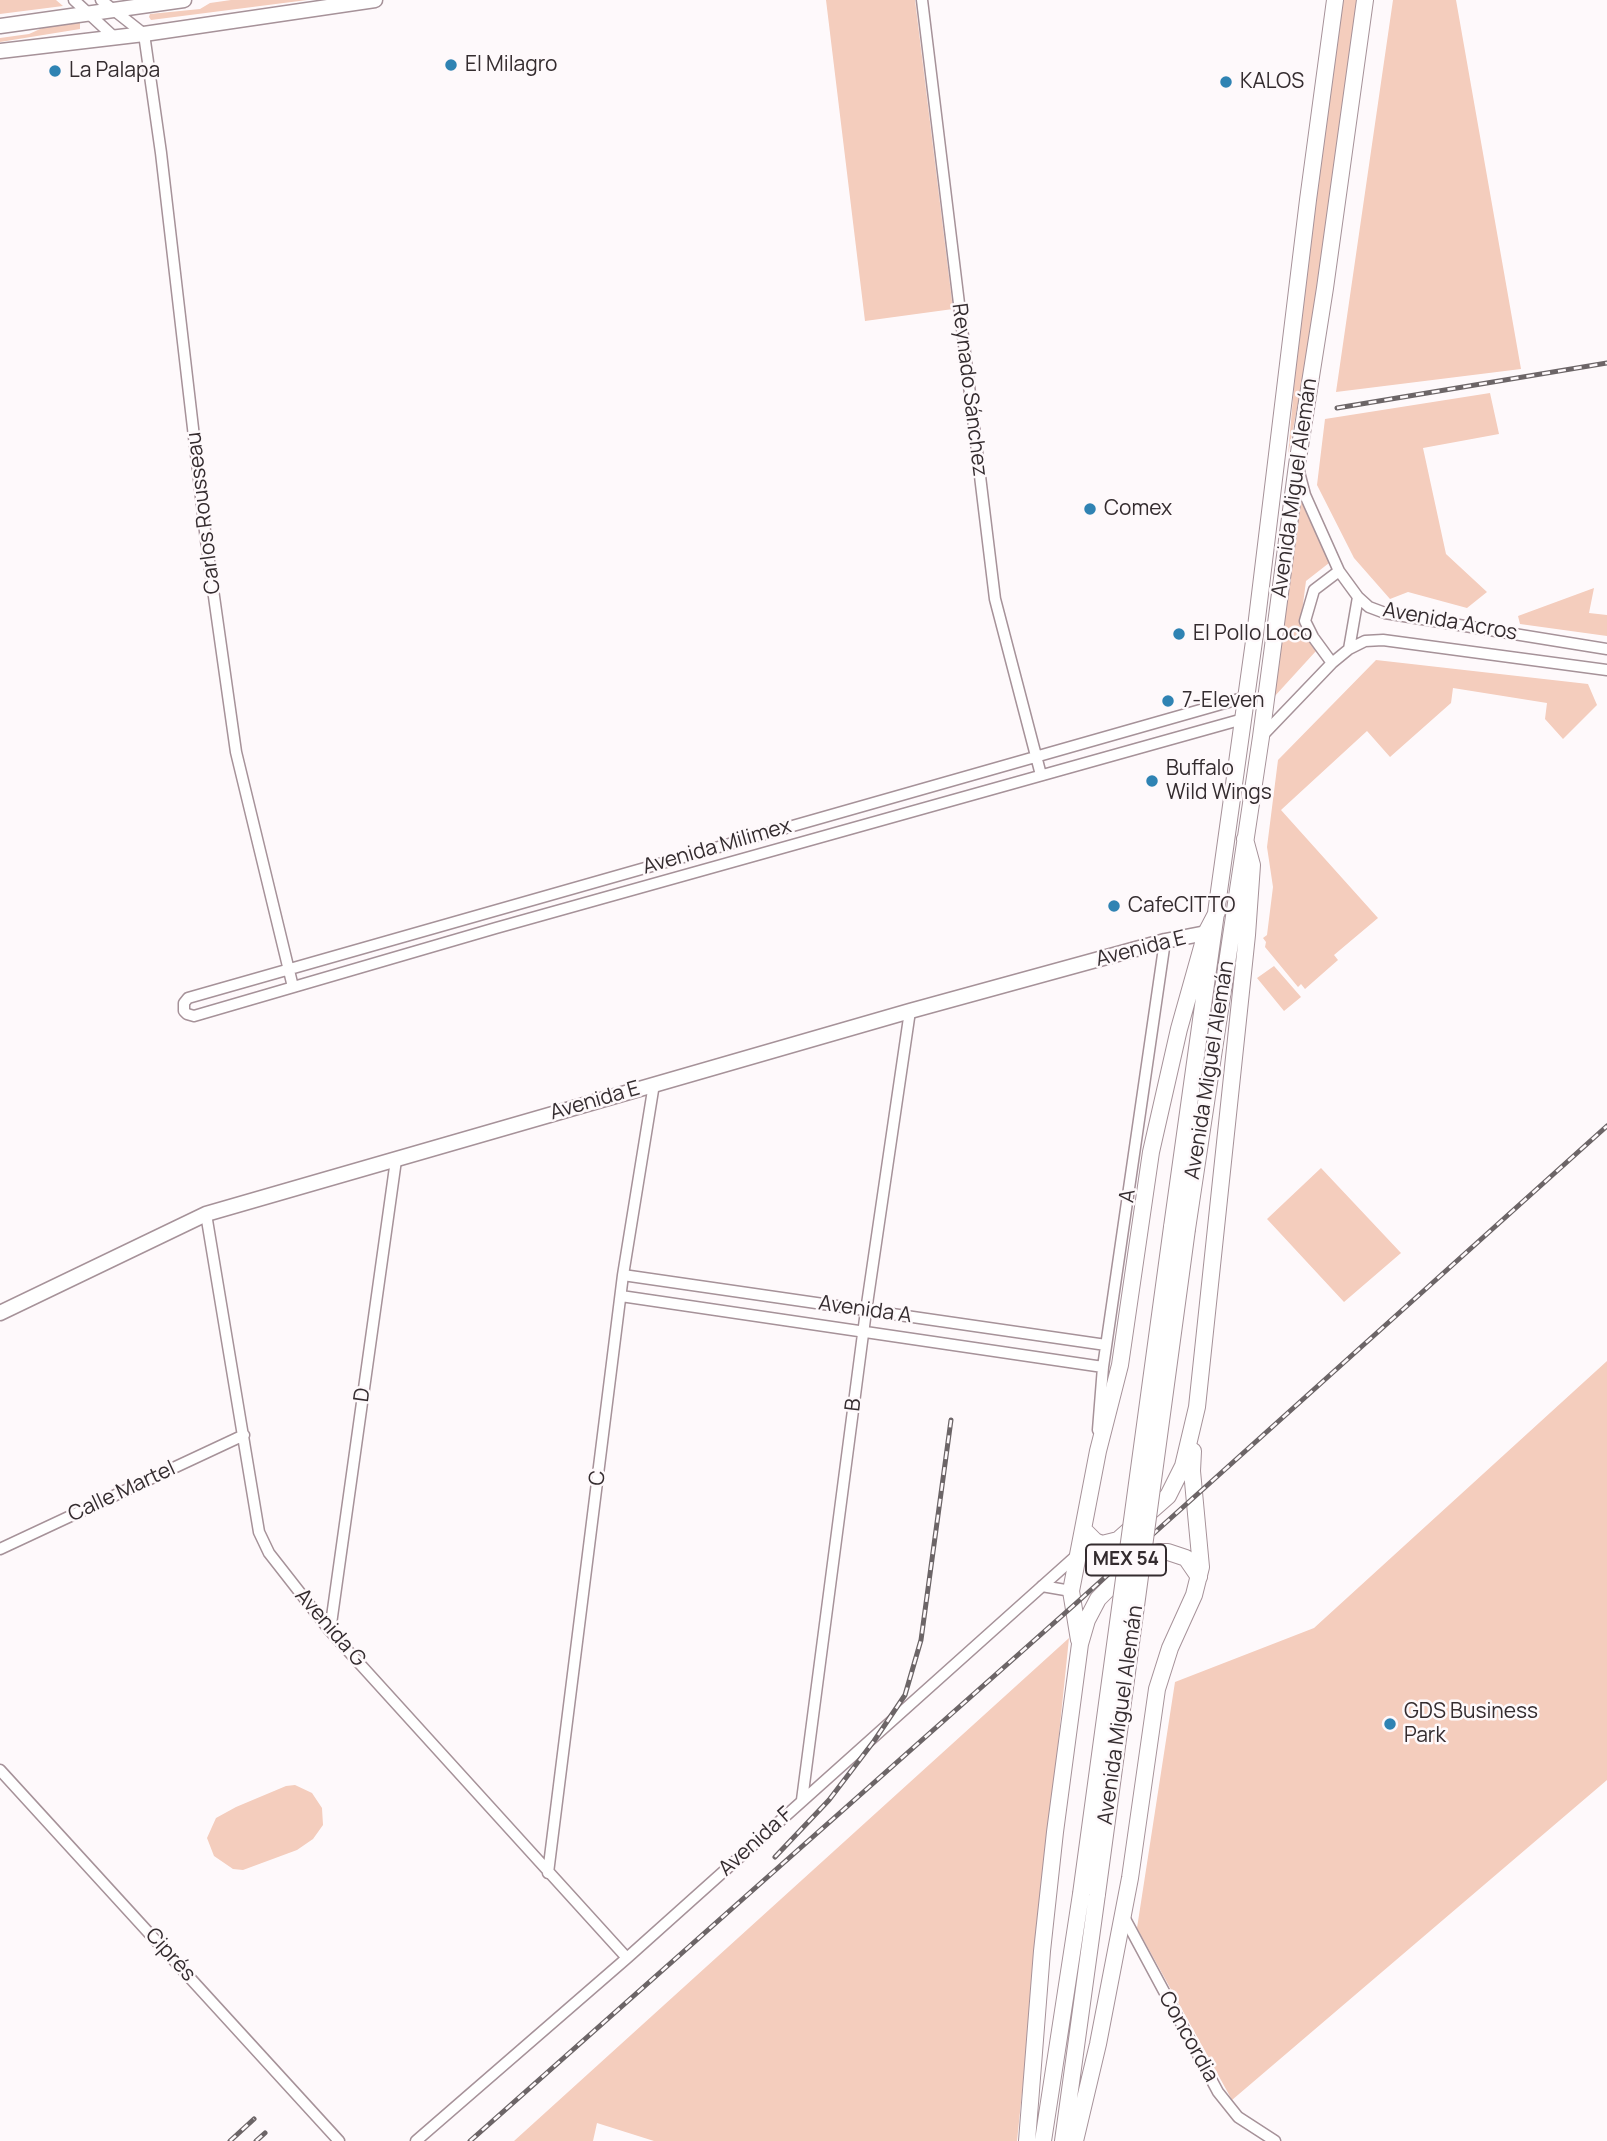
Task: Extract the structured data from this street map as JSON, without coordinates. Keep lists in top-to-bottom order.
{
  "streets": {
    "highway": ["Avenida Miguel Alemán", "MEX 54"],
    "main road": ["Avenida E"],
    "street": [
      "Reynado Sánchez",
      "Carlos Rousseau",
      "Avenida Acros",
      "Avenida Milimex",
      "A",
      "Avenida A",
      "D",
      "B",
      "C",
      "Calle Martel",
      "Avenida G",
      "Avenida F",
      "Ciprés",
      "Concordia"
    ]
  },
  "crossings": [
    ["Reynado Sánchez", "Avenida Milimex"],
    ["Avenida Miguel Alemán", "Avenida Acros"],
    ["Avenida Miguel Alemán", "Avenida Milimex"],
    ["Carlos Rousseau", "Avenida Milimex"],
    ["Avenida E", "A"],
    ["Avenida E", "D"],
    ["Avenida E", "B"],
    ["Avenida E", "C"],
    ["Avenida E", "Avenida G"],
    ["A", "Avenida A"],
    ["Avenida A", "B"],
    ["Avenida A", "C"],
    ["D", "Avenida G"],
    ["B", "Avenida F"],
    ["C", "Avenida G"],
    ["Calle Martel", "Avenida G"],
    ["Avenida G", "Avenida F"]
  ],
  "places": [
    "El Milagro",
    "La Palapa",
    "KALOS",
    "Comex",
    "El Pollo Loco",
    "7-Eleven",
    "Buffalo Wild Wings",
    "CafeCITTO",
    "GDS Business Park"
  ]
}
